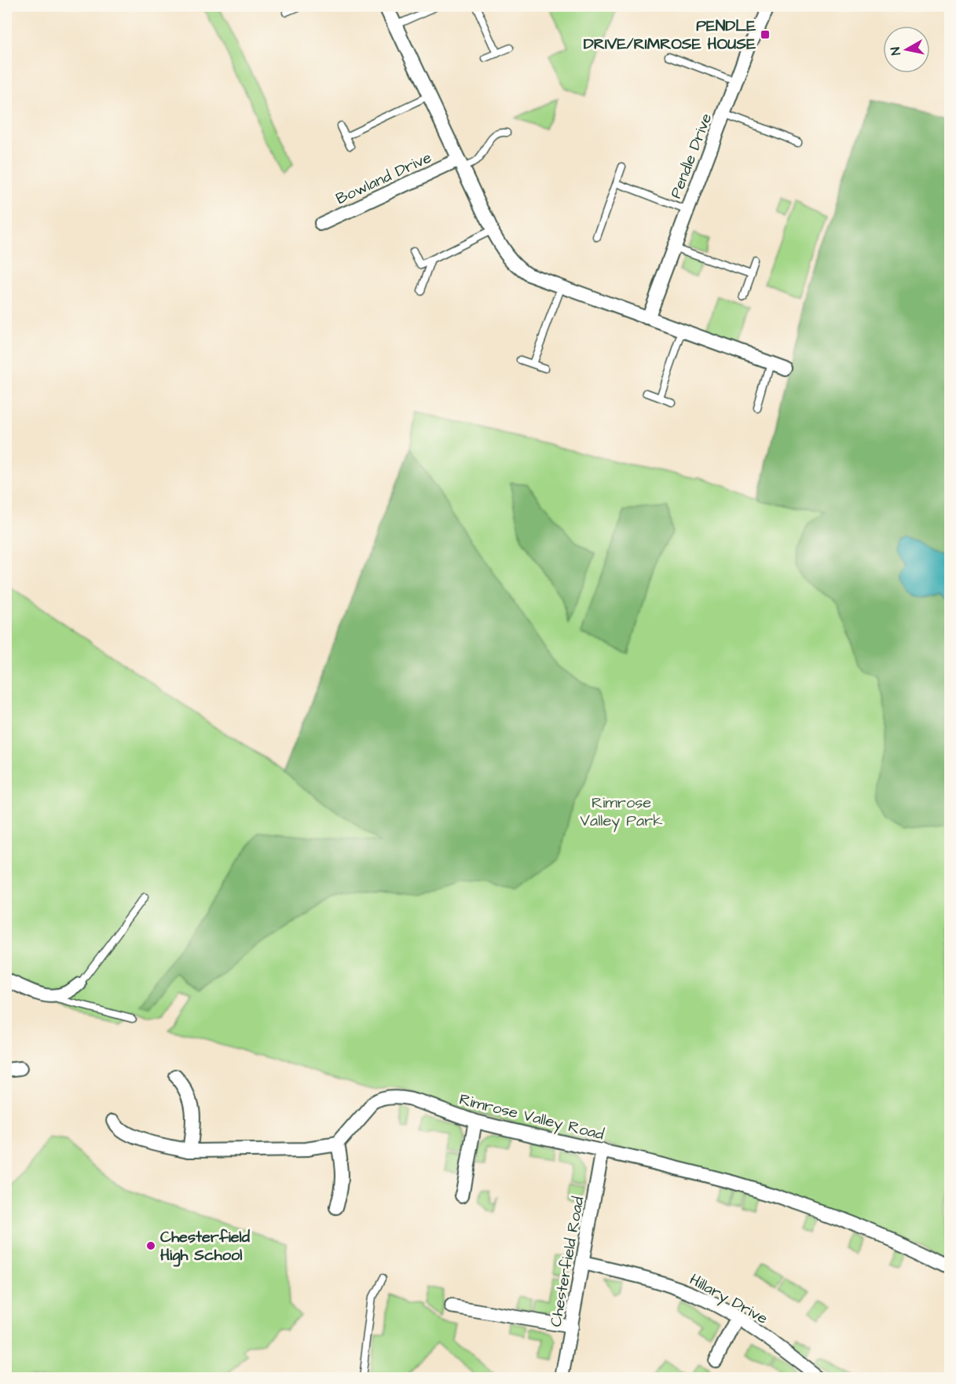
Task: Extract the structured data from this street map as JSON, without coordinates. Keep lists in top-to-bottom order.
{
  "streets": {
    "street": [
      "Pendle Drive",
      "Bowland Drive",
      "Rimrose Valley Road",
      "Chesterfield Road",
      "Hillary Drive"
    ]
  },
  "crossings": [
    ["Rimrose Valley Road", "Chesterfield Road"],
    ["Chesterfield Road", "Hillary Drive"]
  ],
  "parks": ["Rimrose Valley Park"],
  "places": {
    "transit": ["PENDLE DRIVE/RIMROSE HOUSE"],
    "other": ["Chesterfield High School"]
  },
  "north": "left"
}
